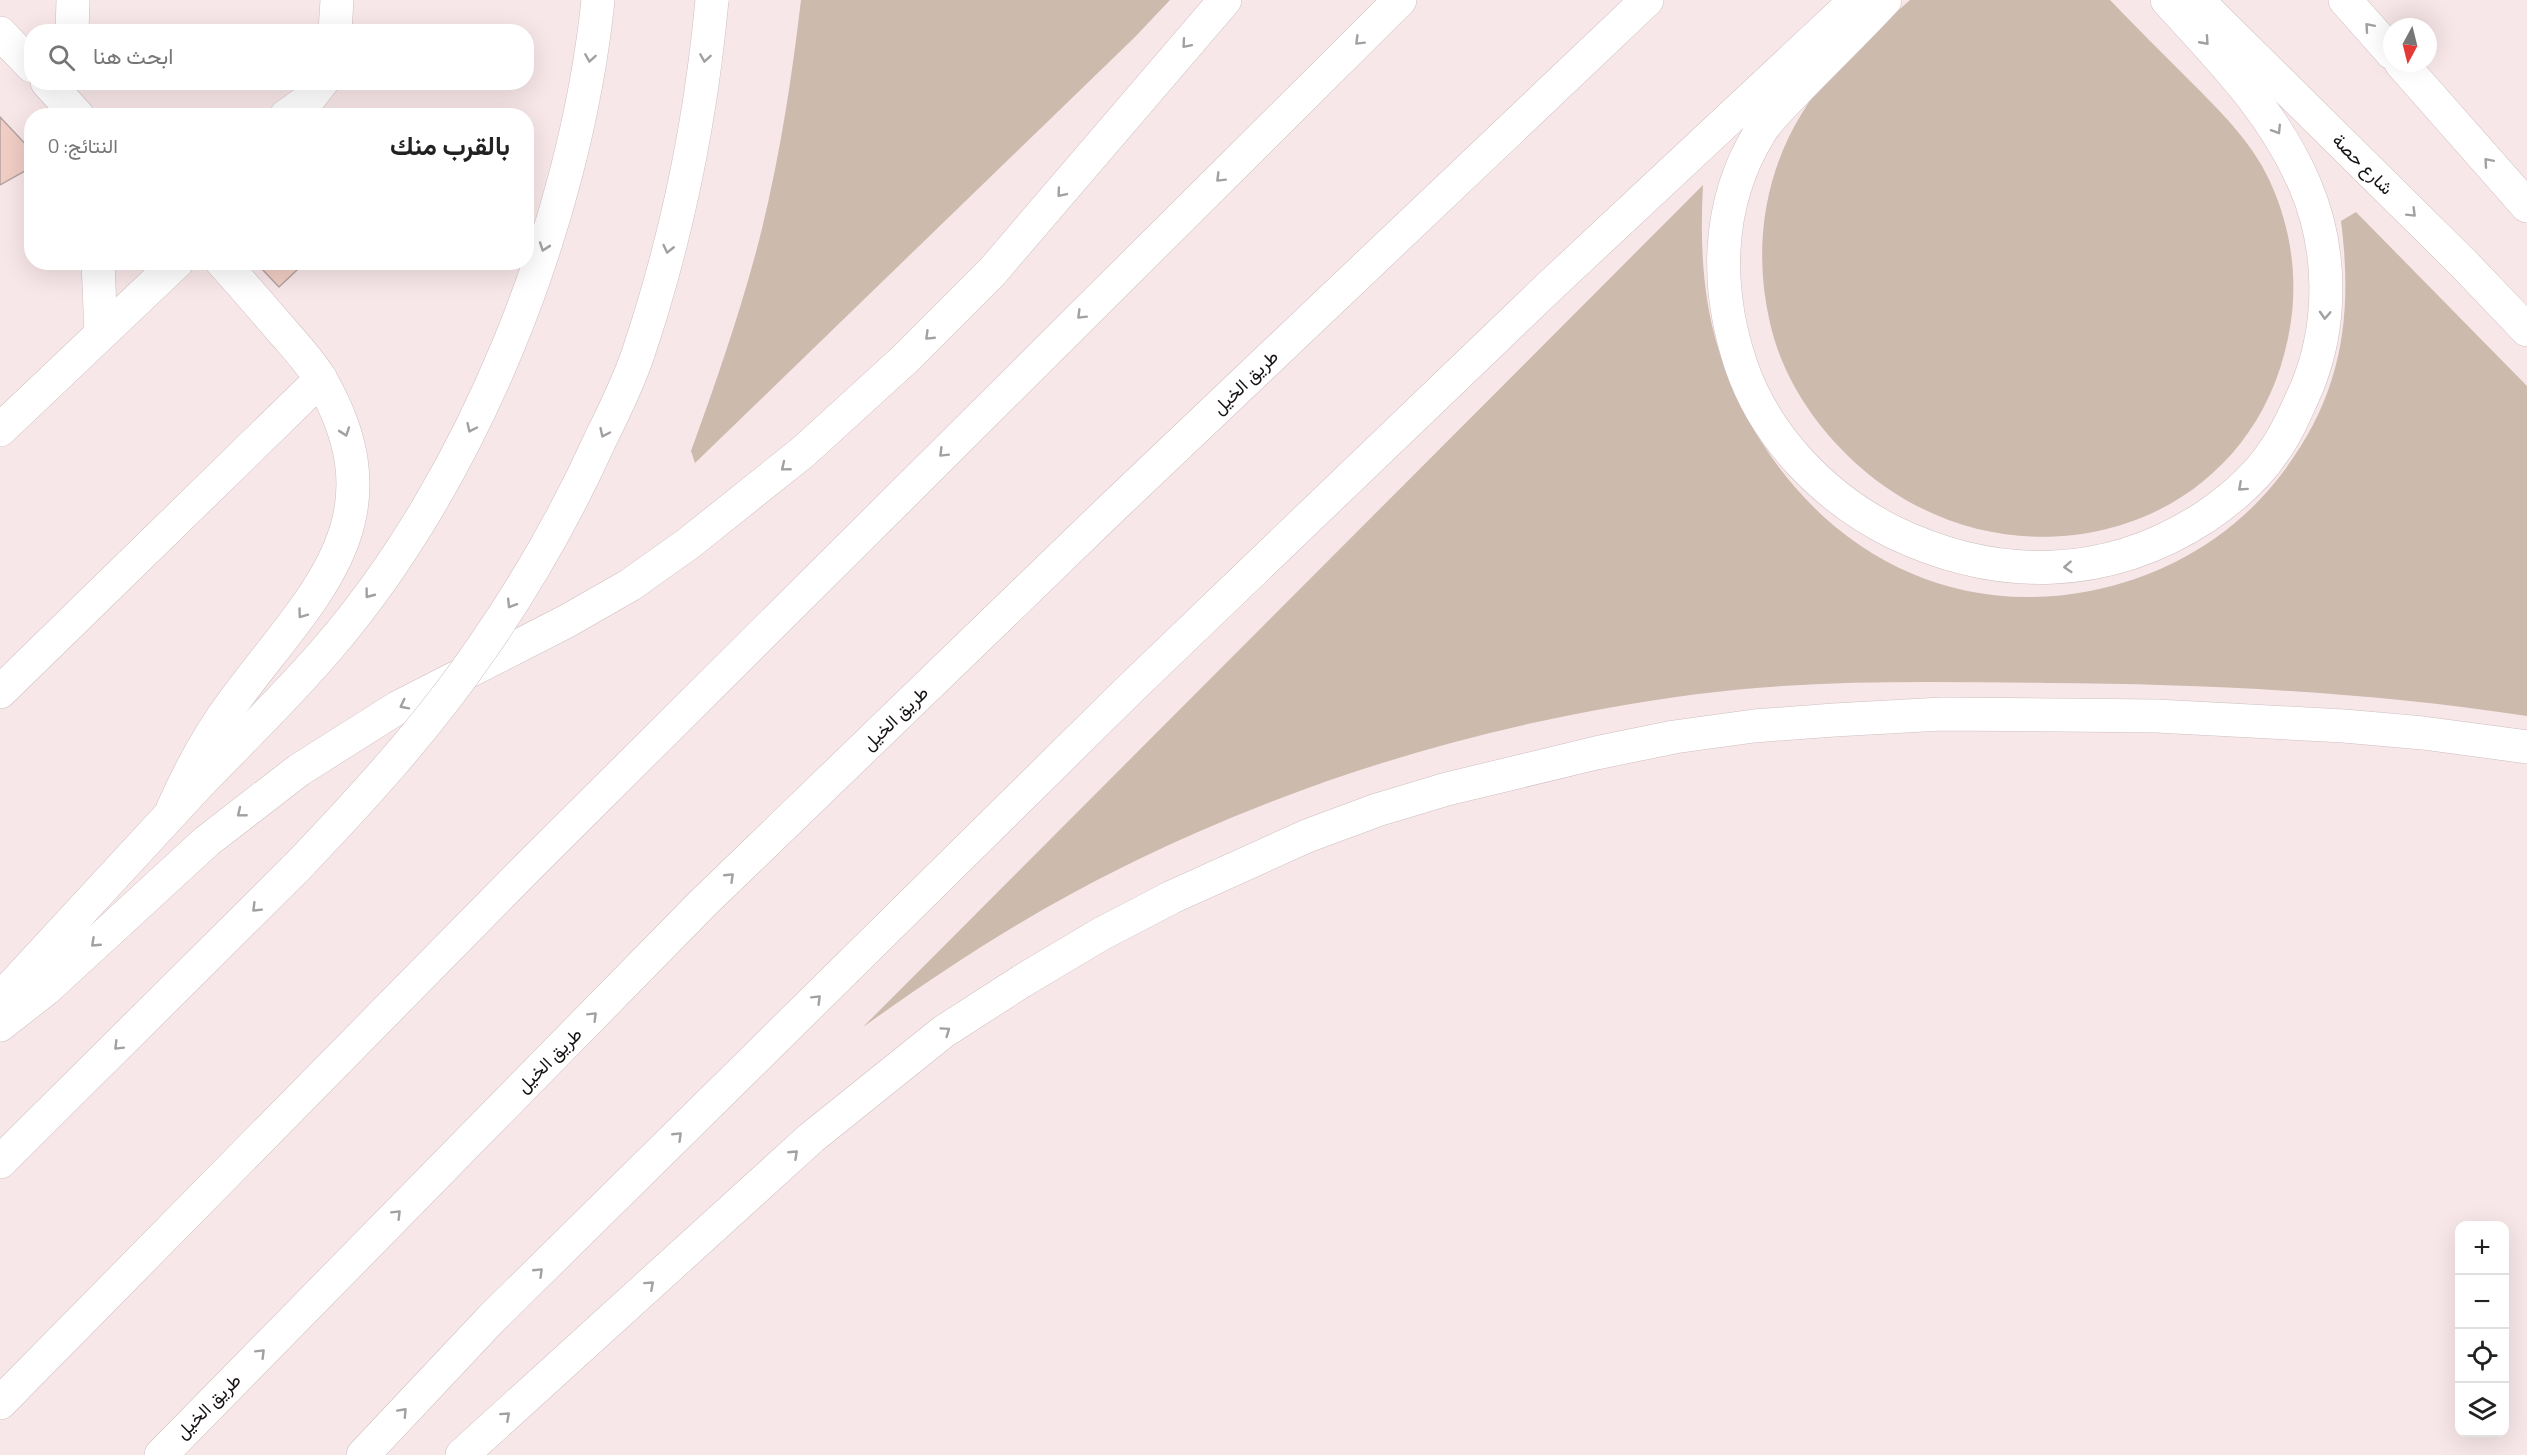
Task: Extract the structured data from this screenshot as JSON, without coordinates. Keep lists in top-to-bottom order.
{
  "streets": {
    "main road": ["شارع حصة", "طريق الخيل"]
  },
  "north": "bottom",
  "page": {
    "search": "ابحث هنا",
    "heading": ["بالقرب منك", "النتائج: 0"],
    "map_buttons": ["+", "−"]
  }
}
